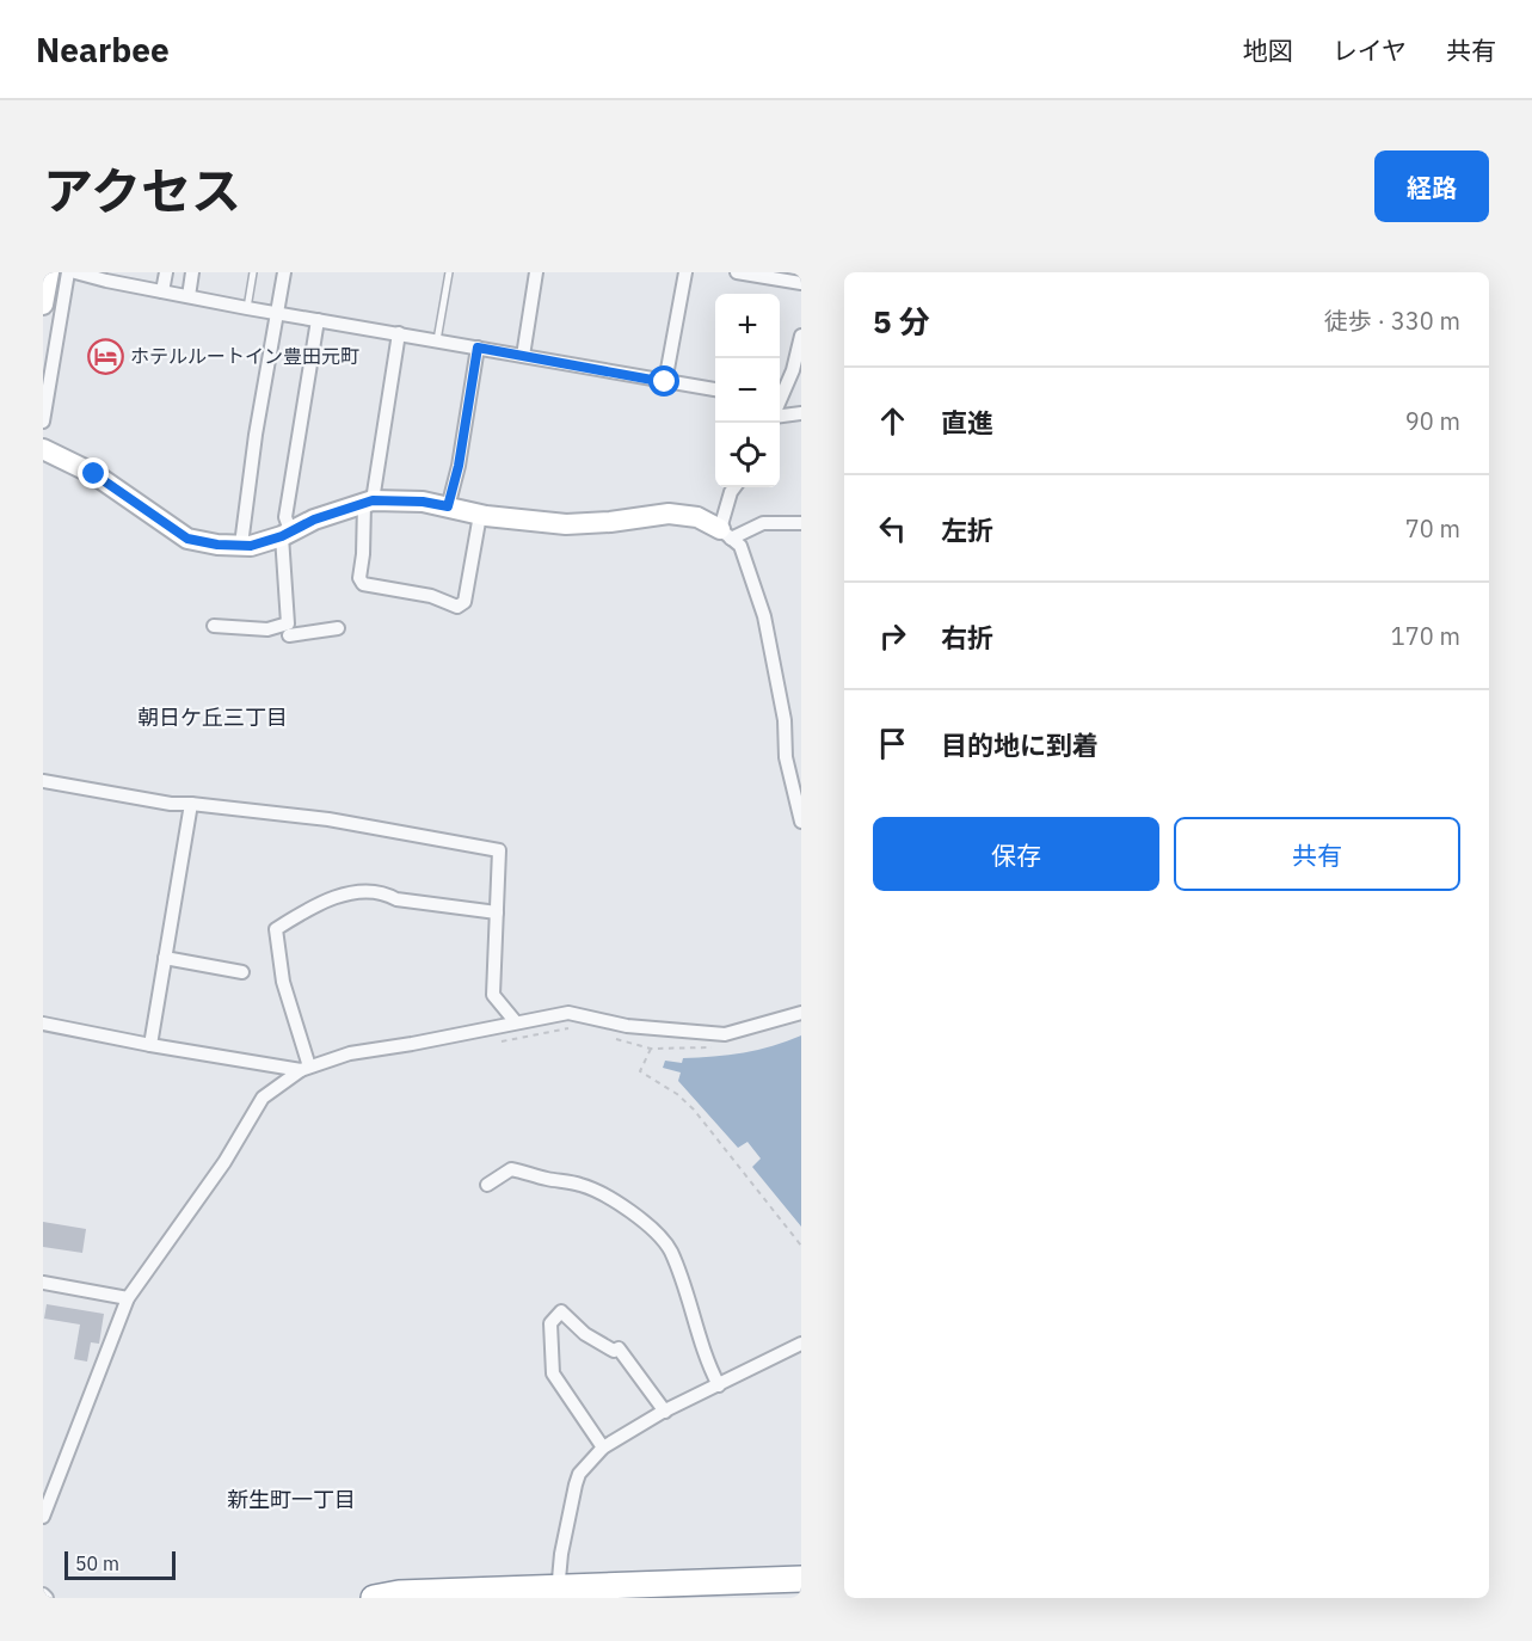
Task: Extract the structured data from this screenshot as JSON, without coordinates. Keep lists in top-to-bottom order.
{
  "districts": ["朝日ケ丘三丁目", "新生町一丁目"],
  "places": {
    "hotel": ["ホテルルートイン豊田元町"]
  },
  "scale_bar": "50 m",
  "page": {
    "header": "Nearbee",
    "nav": ["地図", "レイヤ", "共有"],
    "title": "アクセス",
    "buttons": [
      "経路",
      ["保存", "共有"]
    ],
    "heading": ["5 分", "徒歩 · 330 m"],
    "map_buttons": ["+", "−"],
    "list": [
      ["直進", "90 m"],
      ["左折", "70 m"],
      ["右折", "170 m"],
      "目的地に到着"
    ],
    "scale": "50 m"
  }
}
